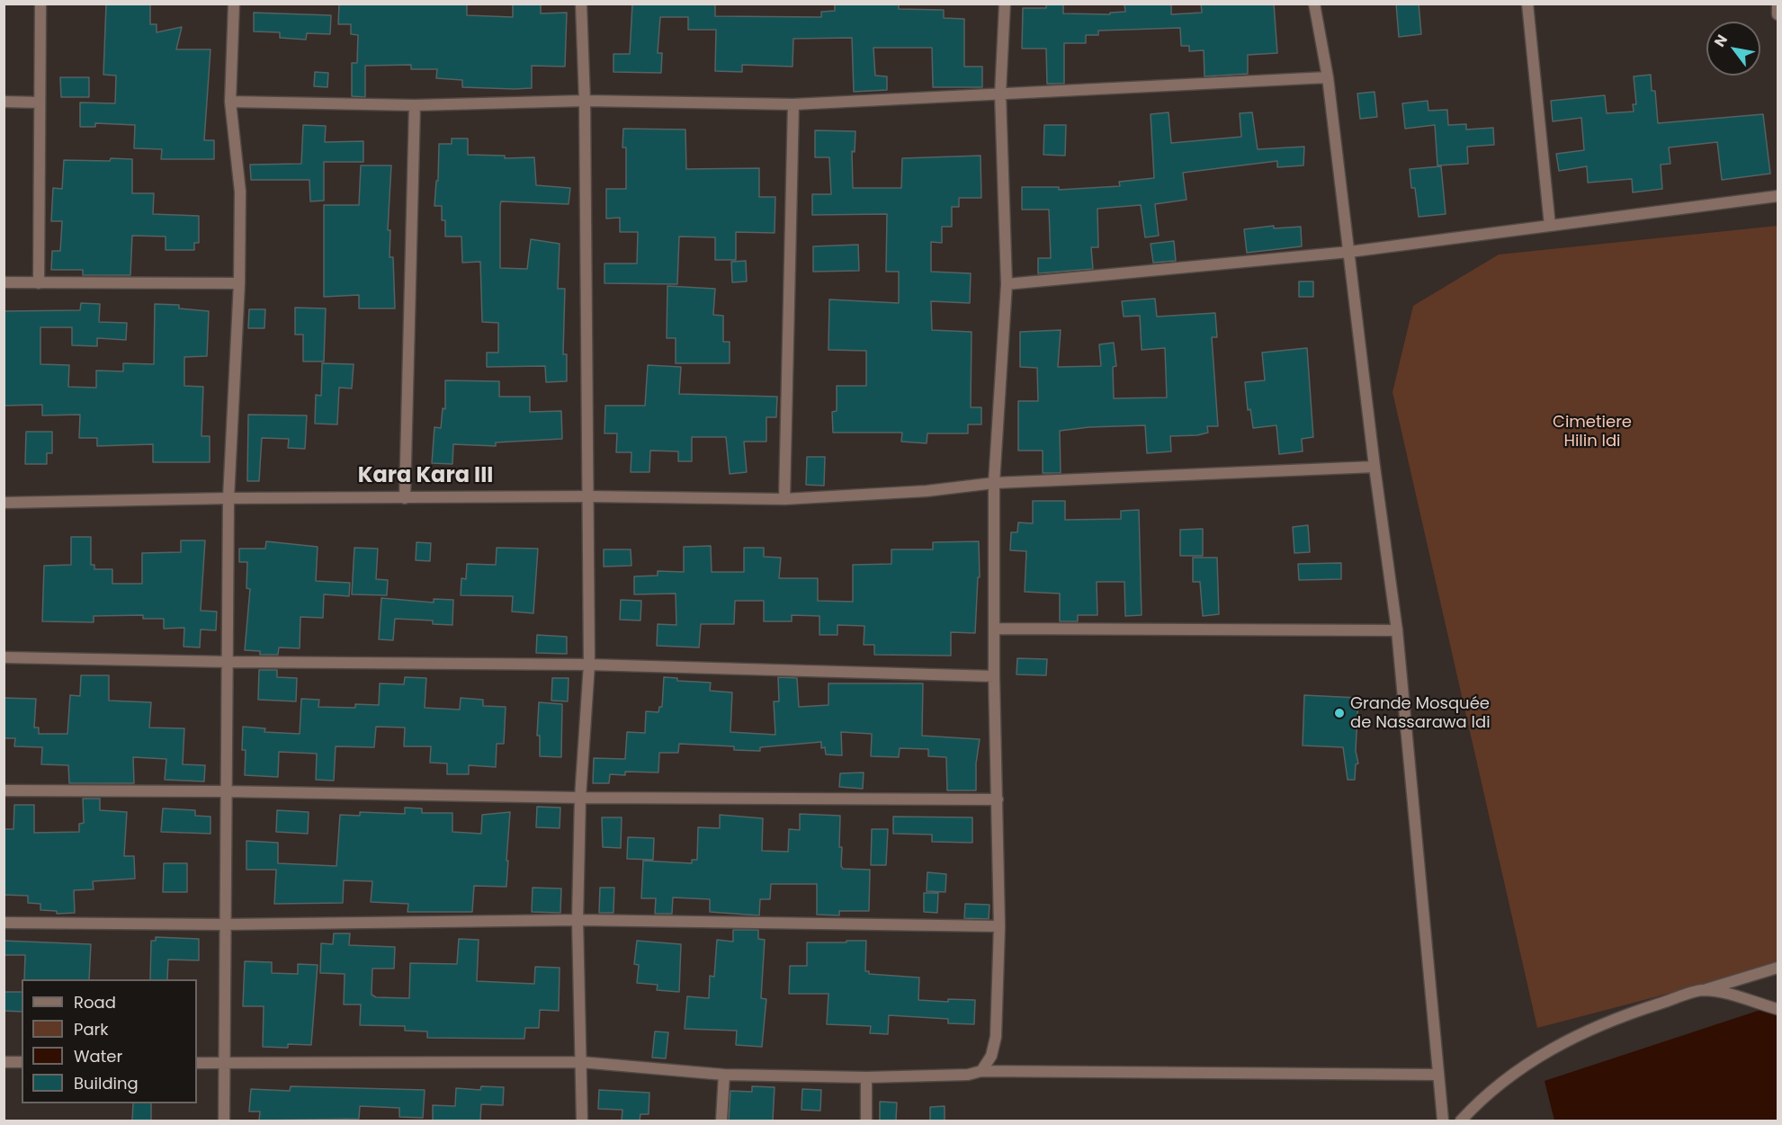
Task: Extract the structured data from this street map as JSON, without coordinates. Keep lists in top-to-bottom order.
{
  "districts": ["Kara Kara III"],
  "parks": ["Cimetiere Hilin Idi"],
  "places": ["Grande Mosquée de Nassarawa Idi"],
  "legend": [
    "Road",
    "Park",
    "Water",
    "Building"
  ],
  "north": "top left"
}
